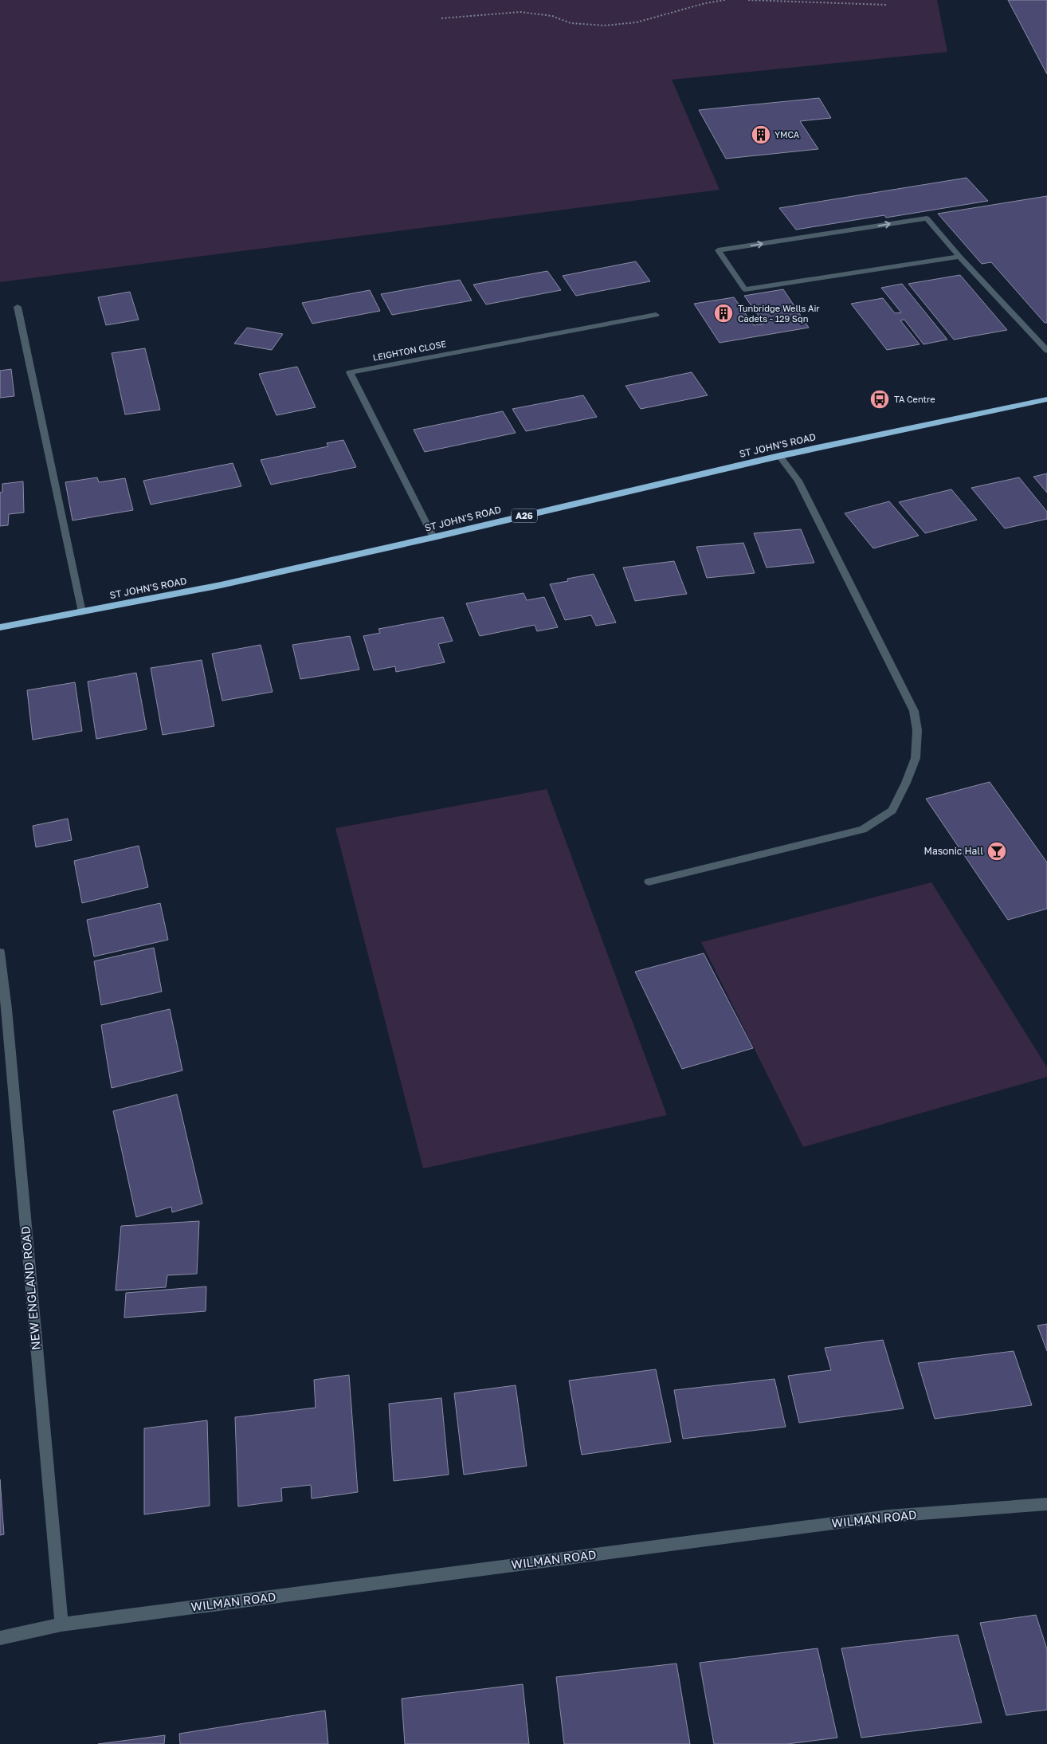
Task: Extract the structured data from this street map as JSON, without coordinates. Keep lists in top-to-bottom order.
{
  "streets": {
    "highway": ["ST JOHN'S ROAD", "A26"],
    "street": ["LEIGHTON CLOSE", "NEW ENGLAND ROAD", "WILMAN ROAD"]
  },
  "crossings": [
    ["LEIGHTON CLOSE", "ST JOHN'S ROAD"],
    ["NEW ENGLAND ROAD", "WILMAN ROAD"]
  ],
  "places": {
    "building": ["YMCA", "Tunbridge Wells Air Cadets - 129 Sqn"],
    "bus stop": ["TA Centre"],
    "bar": ["Masonic Hall"]
  }
}
